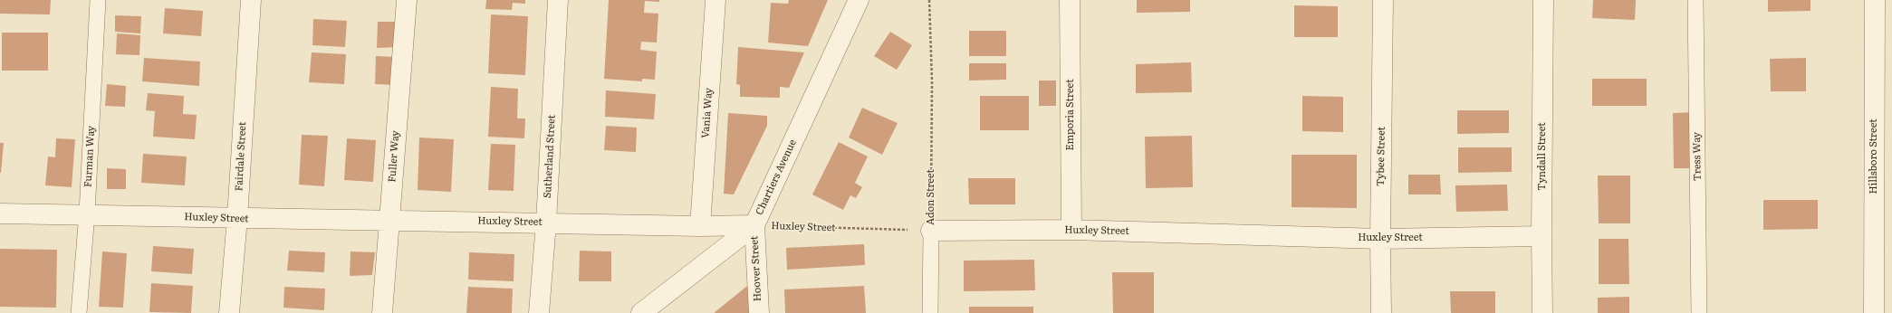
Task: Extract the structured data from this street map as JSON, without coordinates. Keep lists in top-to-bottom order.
{
  "streets": {
    "street": [
      "Vania Way",
      "Emporia Street",
      "Fairdale Street",
      "Fuller Way",
      "Sutherland Street",
      "Tybee Street",
      "Tyndall Street",
      "Hillsboro Street",
      "Chartiers Avenue",
      "Huxley Street",
      "Hoover Street"
    ],
    "lane": ["Furman Way", "Tress Way", "Adon Street"]
  },
  "crossings": [
    ["Vania Way", "Huxley Street"],
    ["Emporia Street", "Huxley Street"],
    ["Furman Way", "Huxley Street"],
    ["Fairdale Street", "Huxley Street"],
    ["Fuller Way", "Huxley Street"],
    ["Sutherland Street", "Huxley Street"],
    ["Tybee Street", "Huxley Street"],
    ["Tyndall Street", "Huxley Street"],
    ["Chartiers Avenue", "Huxley Street"],
    ["Chartiers Avenue", "Hoover Street"],
    ["Adon Street", "Huxley Street"],
    ["Huxley Street", "Hoover Street"]
  ]
}
